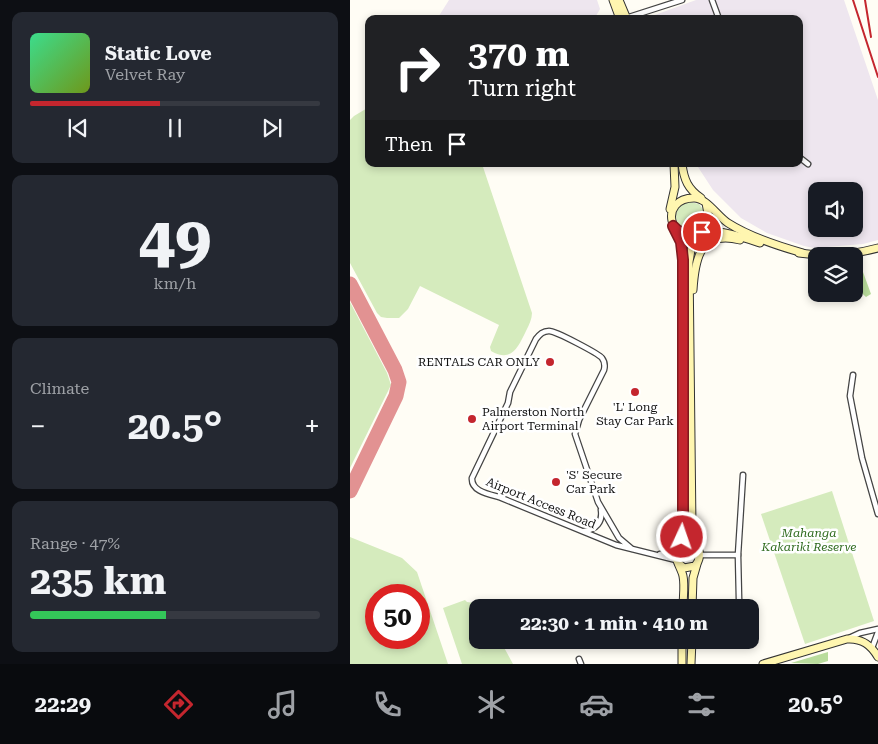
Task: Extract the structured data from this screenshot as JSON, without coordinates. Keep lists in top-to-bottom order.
{
  "streets": {
    "street": ["Airport Access Road"]
  },
  "parks": ["Mahanga Kakariki Reserve"],
  "places": [
    "RENTALS CAR ONLY",
    "'L' Long Stay Car Park",
    "Palmerston North Airport Terminal",
    "'S' Secure Car Park"
  ],
  "page": {
    "turn": ["370 m", "Turn right"],
    "song": ["Static Love", "Velvet Ray"],
    "then": "Then",
    "tile": [
      ["49", "km/h"],
      "Climate",
      ["Range · 47%", "235 km"]
    ],
    "heat": ["−", "20.5°", "+"],
    "limit": "50",
    "trip": "22:30 · 1 min · 410 m",
    "tabs": ["22:29", "20.5°"]
  }
}
